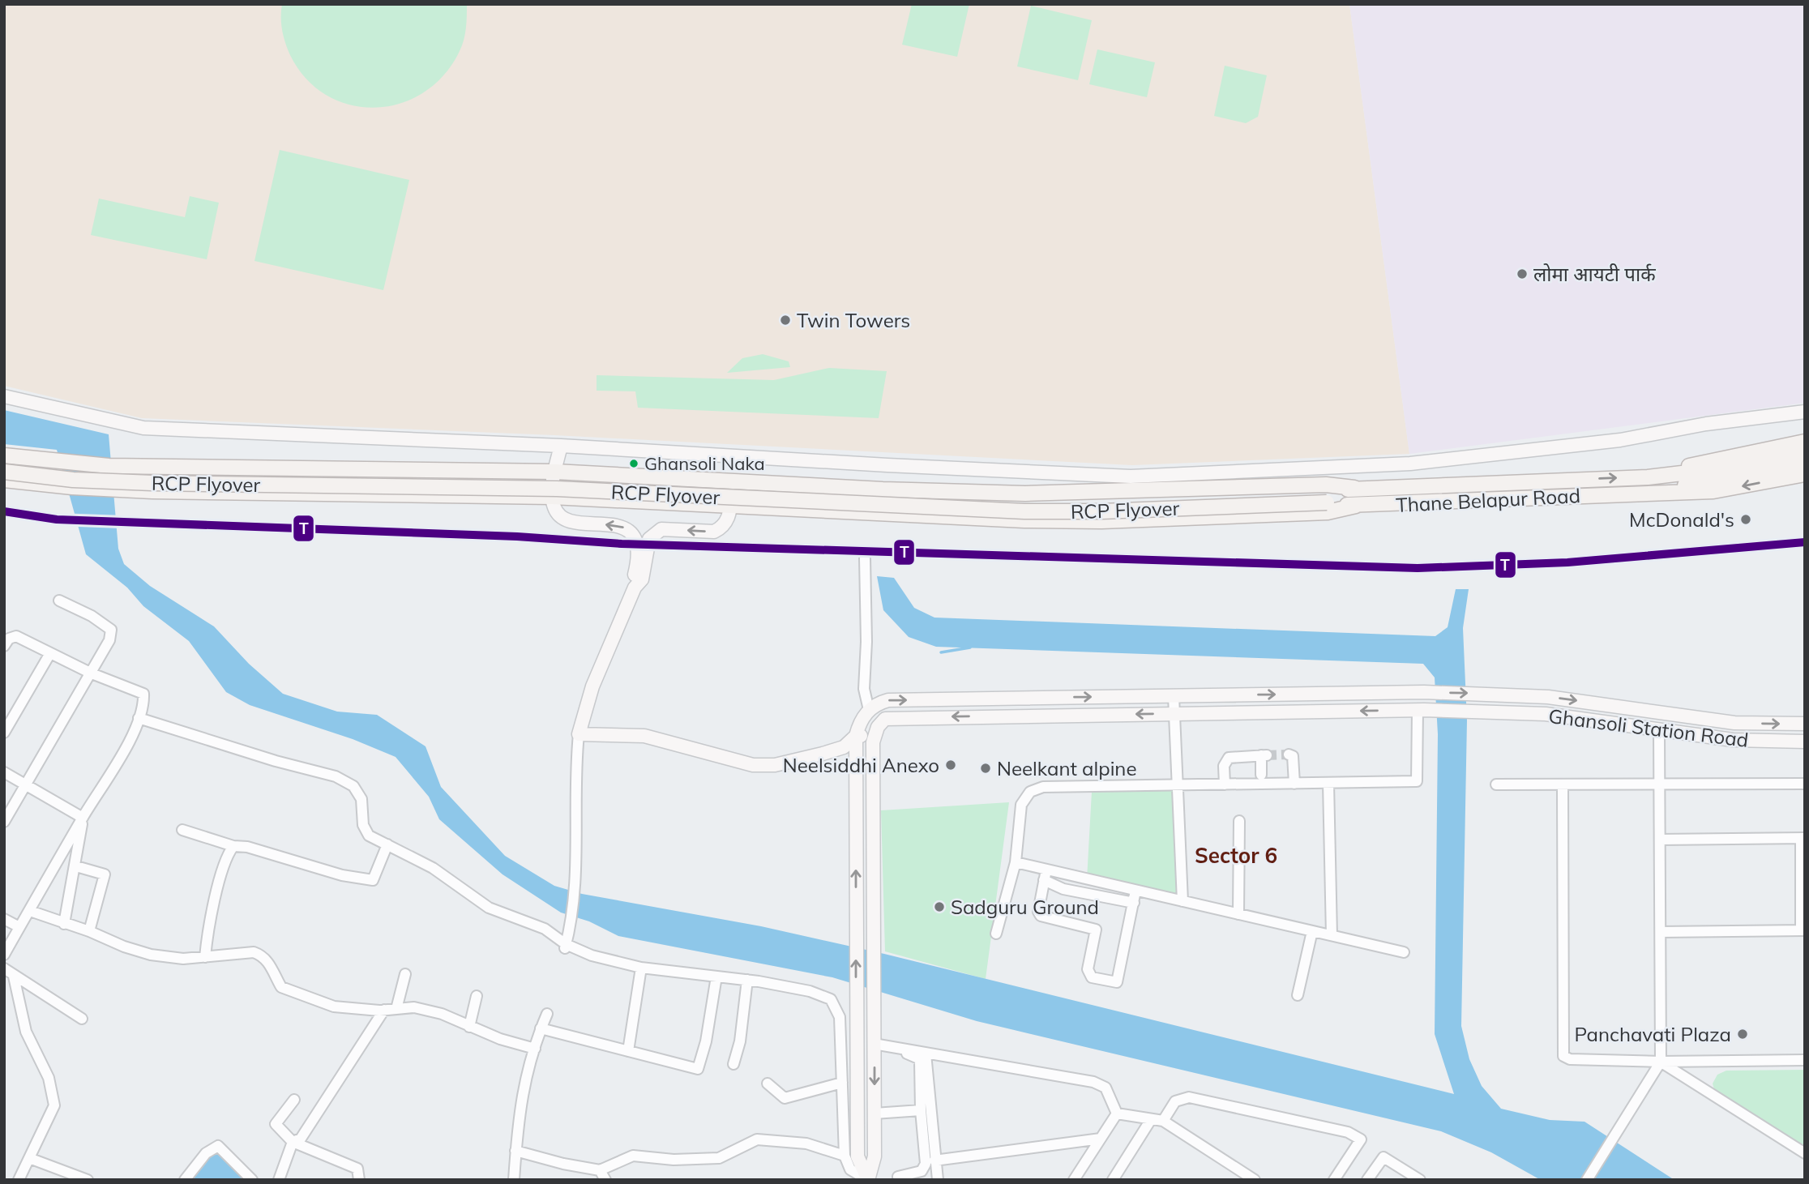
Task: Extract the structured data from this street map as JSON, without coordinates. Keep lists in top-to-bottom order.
{
  "streets": {
    "main road": ["RCP Flyover", "Thane Belapur Road"],
    "street": ["Ghansoli Station Road"]
  },
  "crossings": [
    ["RCP Flyover", "Thane Belapur Road"]
  ],
  "districts": ["Sector 6"],
  "places": [
    "लोमा आयटी पार्क",
    "Twin Towers",
    "Ghansoli Naka",
    "McDonald's",
    "Neelsiddhi Anexo",
    "Neelkant alpine",
    "Sadguru Ground",
    "Panchavati Plaza"
  ],
  "lines": ["transit line T"]
}
